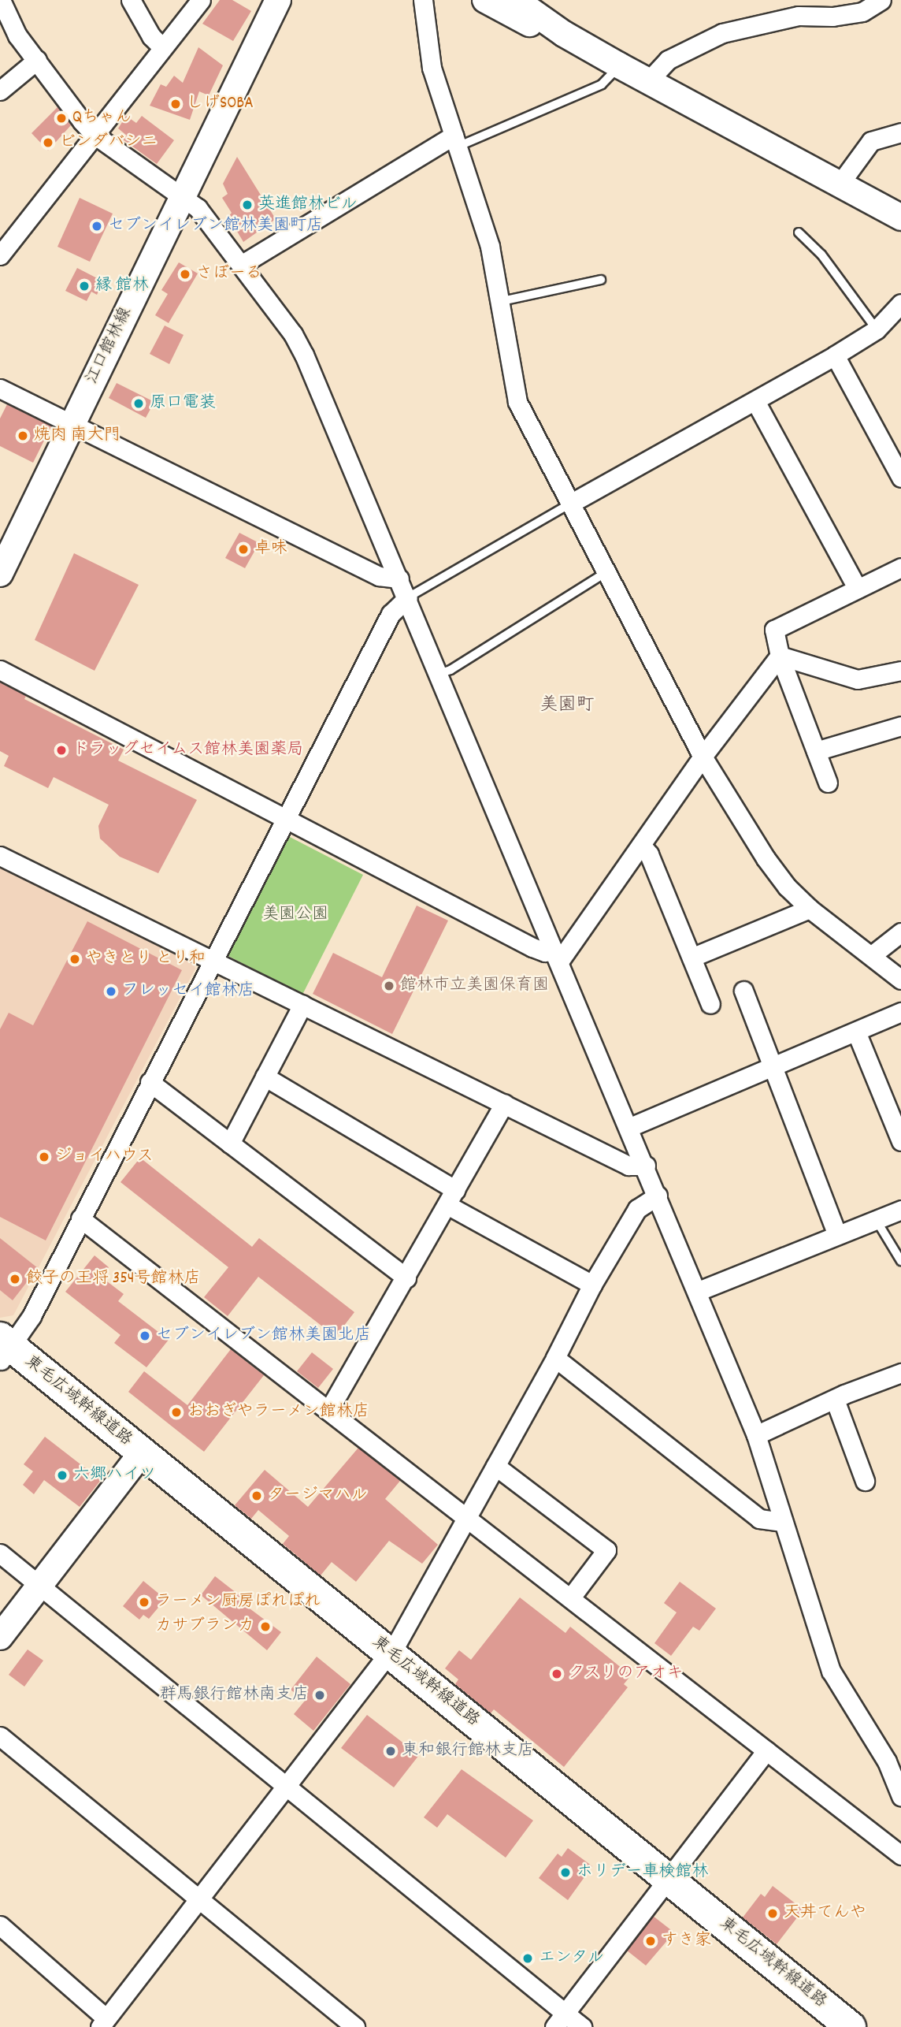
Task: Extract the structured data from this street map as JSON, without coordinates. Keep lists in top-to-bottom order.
{
  "streets": {
    "highway": ["東毛広域幹線道路"],
    "street": ["江口館林線"]
  },
  "districts": ["美園町"],
  "parks": ["美園公園"],
  "places": [
    "しげSOBA",
    "Qちゃん",
    "ビンダバシニ",
    "英進館林ビル",
    "セブンイレブン館林美園町店",
    "さぼーる",
    "縁 館林",
    "原口電装",
    "焼肉 南大門",
    "卓味",
    "ドラッグセイムス館林美園薬局",
    "やきとり とり和",
    "館林市立美園保育園",
    "フレッセイ館林店",
    "ジョイハウス",
    "餃子の王将 354号館林店",
    "セブンイレブン館林美園北店",
    "おおぎやラーメン館林店",
    "六郷ハイツ",
    "タージマハル",
    "ラーメン厨房ぽれぽれ",
    "カサブランカ",
    "クスリのアオキ",
    "群馬銀行館林南支店",
    "東和銀行館林支店",
    "ホリデー車検館林",
    "天丼てんや",
    "すき家",
    "エンタル"
  ]
}
